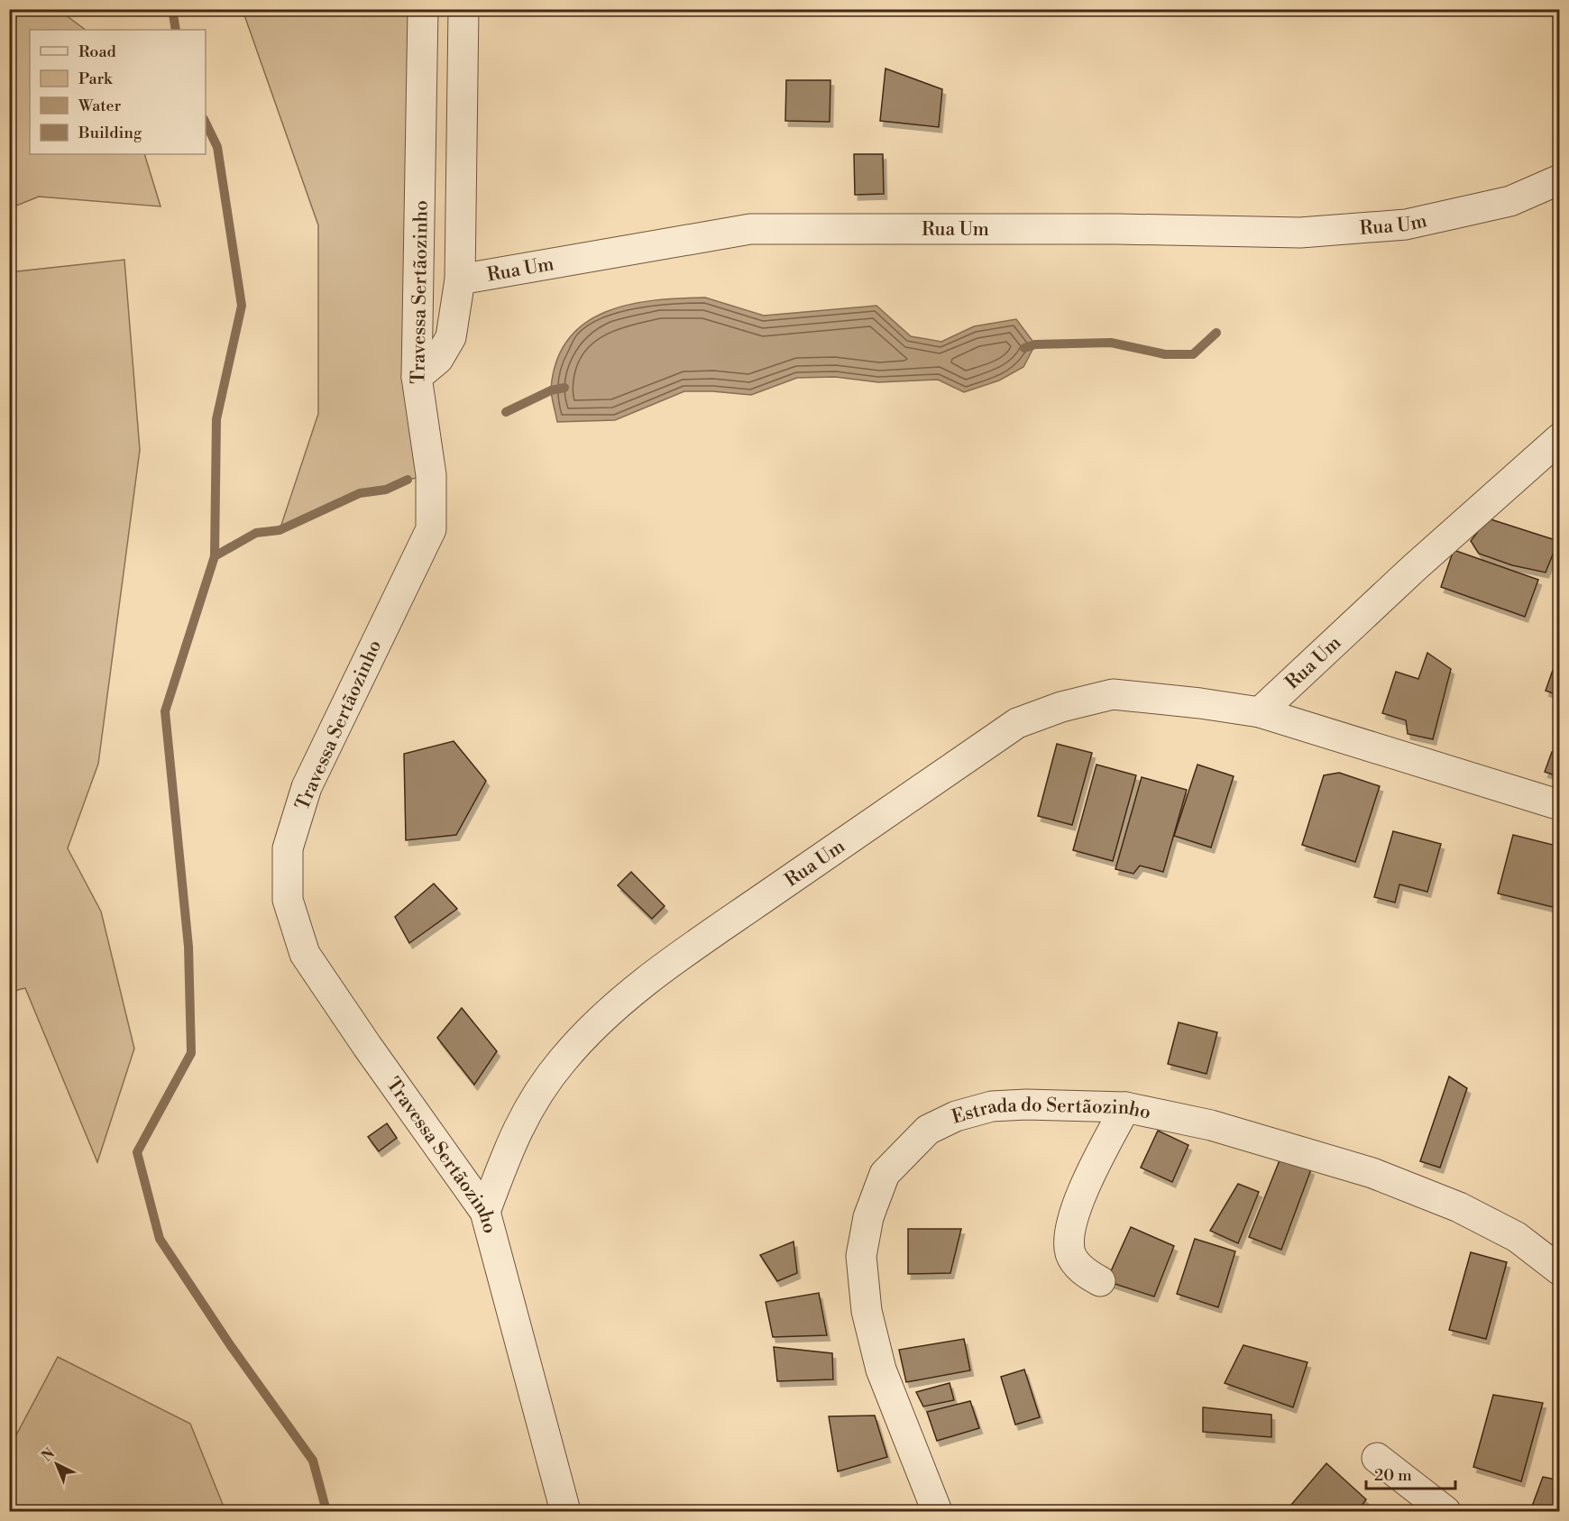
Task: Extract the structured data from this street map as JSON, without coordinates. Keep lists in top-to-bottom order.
{
  "streets": {
    "street": ["Rua Um", "Travessa Sertãozinho", "Estrada do Sertãozinho"]
  },
  "crossings": [
    ["Rua Um", "Travessa Sertãozinho"]
  ],
  "legend": [
    "Road",
    "Park",
    "Water",
    "Building"
  ],
  "scale_bar": "20 m",
  "north": "top left"
}
